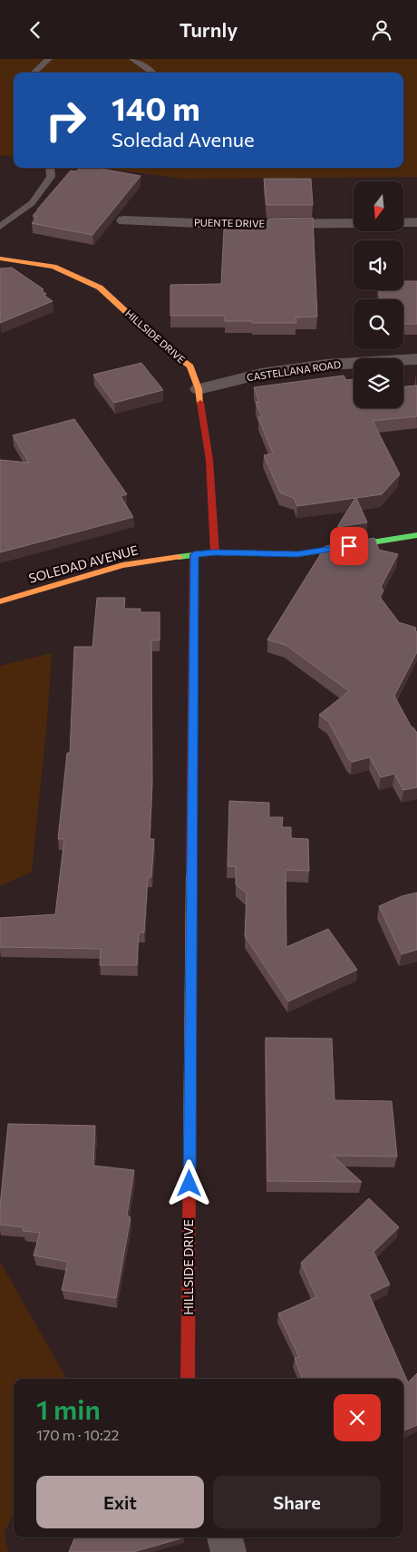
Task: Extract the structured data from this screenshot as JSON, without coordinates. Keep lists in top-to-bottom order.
{
  "streets": {
    "street": [
      "PUENTE DRIVE",
      "HILLSIDE DRIVE",
      "CASTELLANA ROAD",
      "SOLEDAD AVENUE"
    ]
  },
  "crossings": [
    ["HILLSIDE DRIVE", "CASTELLANA ROAD"],
    ["HILLSIDE DRIVE", "SOLEDAD AVENUE"]
  ],
  "north": "bottom",
  "page": {
    "header": "Turnly",
    "turn": ["140 m", "Soledad Avenue"],
    "heading": ["1 min", "170 m · 10:22"],
    "buttons": ["Exit", "Share"]
  }
}
